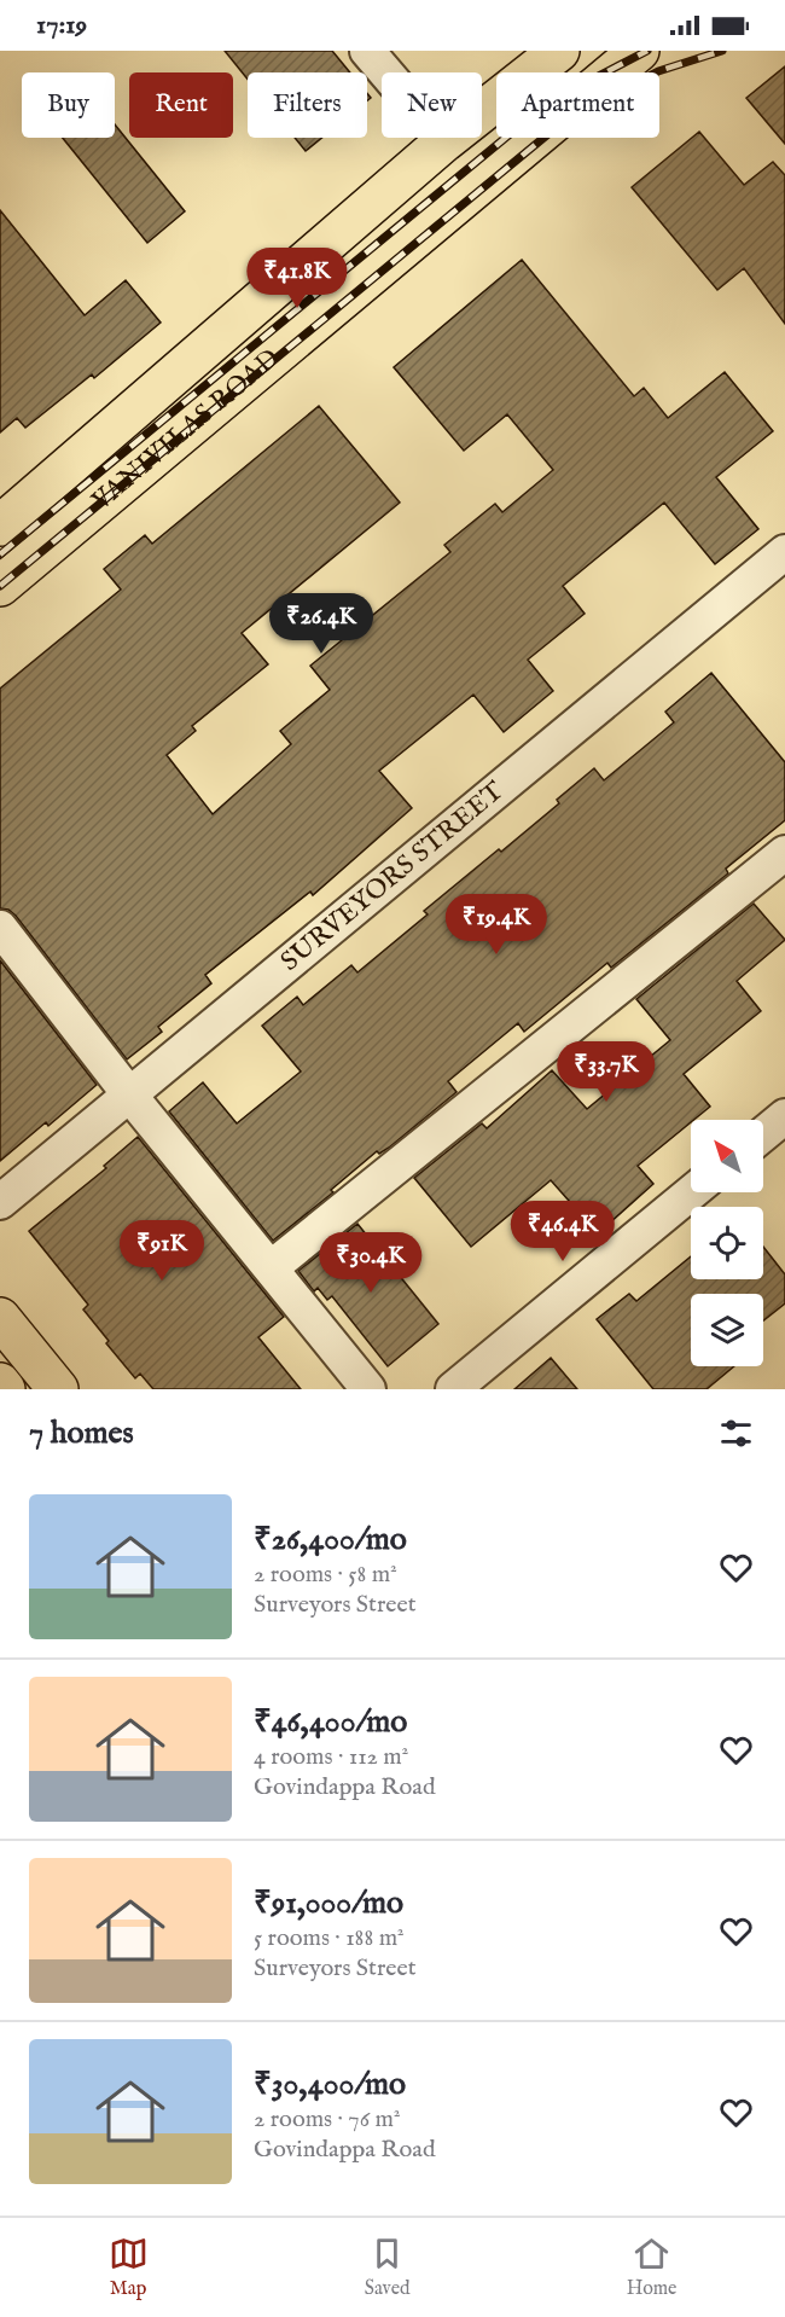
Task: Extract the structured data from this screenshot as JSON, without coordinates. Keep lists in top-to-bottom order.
{
  "streets": {
    "main road": ["VANIVILAS ROAD"],
    "street": ["SURVEYORS STREET"]
  },
  "north": "top left",
  "page": {
    "status": "17:19",
    "chip": [
      "Buy",
      "Rent",
      "Filters",
      "New",
      "Apartment"
    ],
    "price": [
      "₹41.8K",
      "₹26.4K",
      "₹19.4K",
      "₹33.7K",
      "₹46.4K",
      "₹91K",
      "₹30.4K"
    ],
    "heading": "7 homes",
    "list": [
      {
        "name": "₹26,400/mo",
        "note": "2 rooms · 58 m² · Surveyors Street"
      },
      {
        "name": "₹46,400/mo",
        "note": "4 rooms · 112 m² · Govindappa Road"
      },
      {
        "name": "₹91,000/mo",
        "note": "5 rooms · 188 m² · Surveyors Street"
      },
      {
        "name": "₹30,400/mo",
        "note": "2 rooms · 76 m² · Govindappa Road"
      }
    ],
    "tabs": ["Map", "Saved", "Home"]
  }
}
